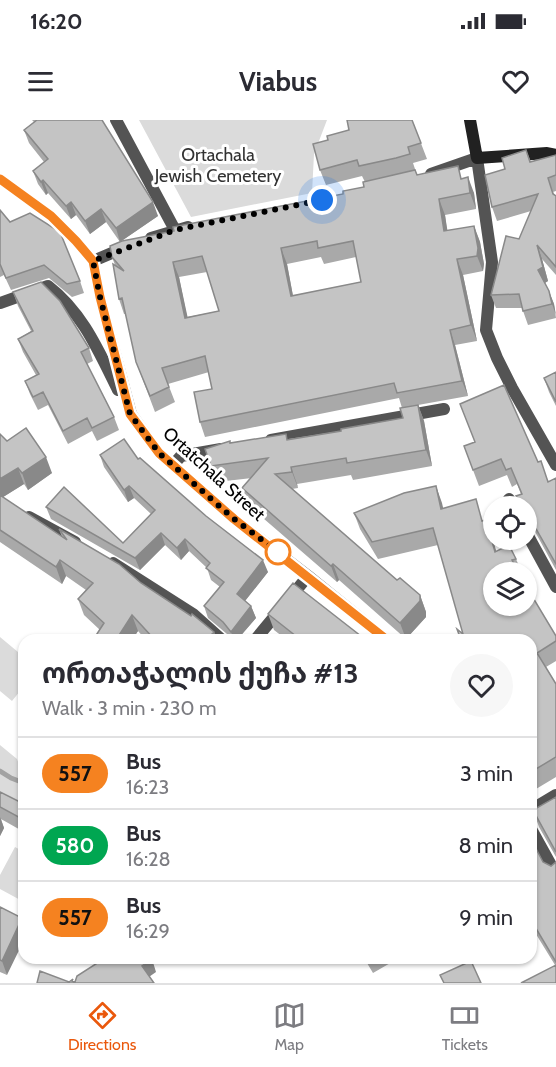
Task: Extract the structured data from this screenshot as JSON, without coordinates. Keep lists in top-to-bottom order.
{
  "streets": {
    "street": ["Ortatchala Street"]
  },
  "parks": ["Ortachala Jewish Cemetery"],
  "lines": ["bus line 557"],
  "page": {
    "status": "16:20",
    "header": "Viabus",
    "heading": ["ორთაჭალის ქუჩა #13", "Walk · 3 min · 230 m"],
    "list": [
      {
        "mark": "557",
        "name": "Bus",
        "note": "16:23",
        "value": "3 min"
      },
      {
        "mark": "580",
        "name": "Bus",
        "note": "16:28",
        "value": "8 min"
      },
      {
        "mark": "557",
        "name": "Bus",
        "note": "16:29",
        "value": "9 min"
      }
    ],
    "tabs": ["Directions", "Map", "Tickets"]
  }
}
